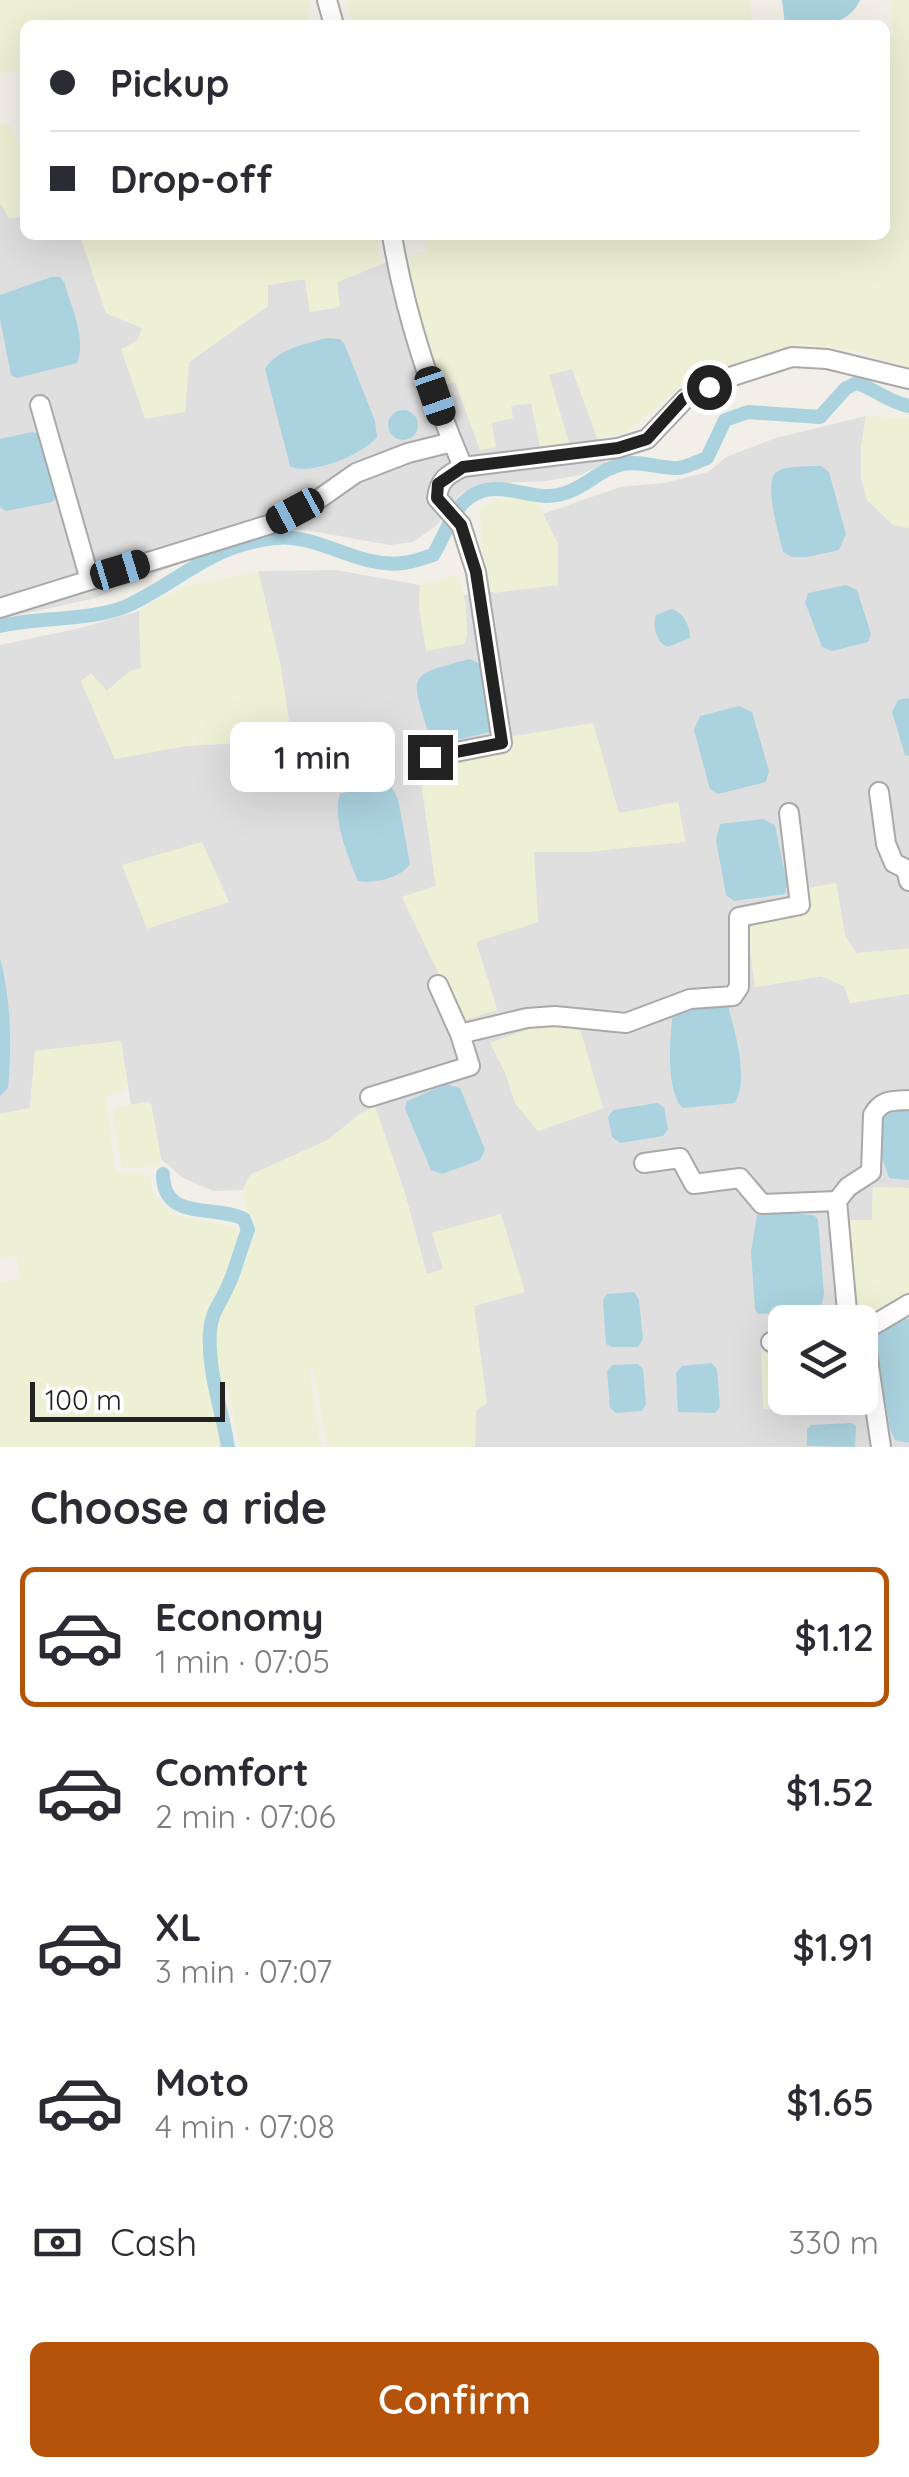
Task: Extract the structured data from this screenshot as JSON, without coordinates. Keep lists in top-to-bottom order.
{
  "scale_bar": "100 m",
  "page": {
    "banner": ["Pickup", "Drop-off"],
    "bubble": "1 min",
    "scale": "100 m",
    "heading": "Choose a ride",
    "list": [
      {
        "name": "Economy",
        "note": "1 min · 07:05",
        "value": "$1.12"
      },
      {
        "name": "Comfort",
        "note": "2 min · 07:06",
        "value": "$1.52"
      },
      {
        "name": "XL",
        "note": "3 min · 07:07",
        "value": "$1.91"
      },
      {
        "name": "Moto",
        "note": "4 min · 07:08",
        "value": "$1.65"
      }
    ],
    "pay": ["Cash", "330 m"],
    "buttons": "Confirm"
  }
}
